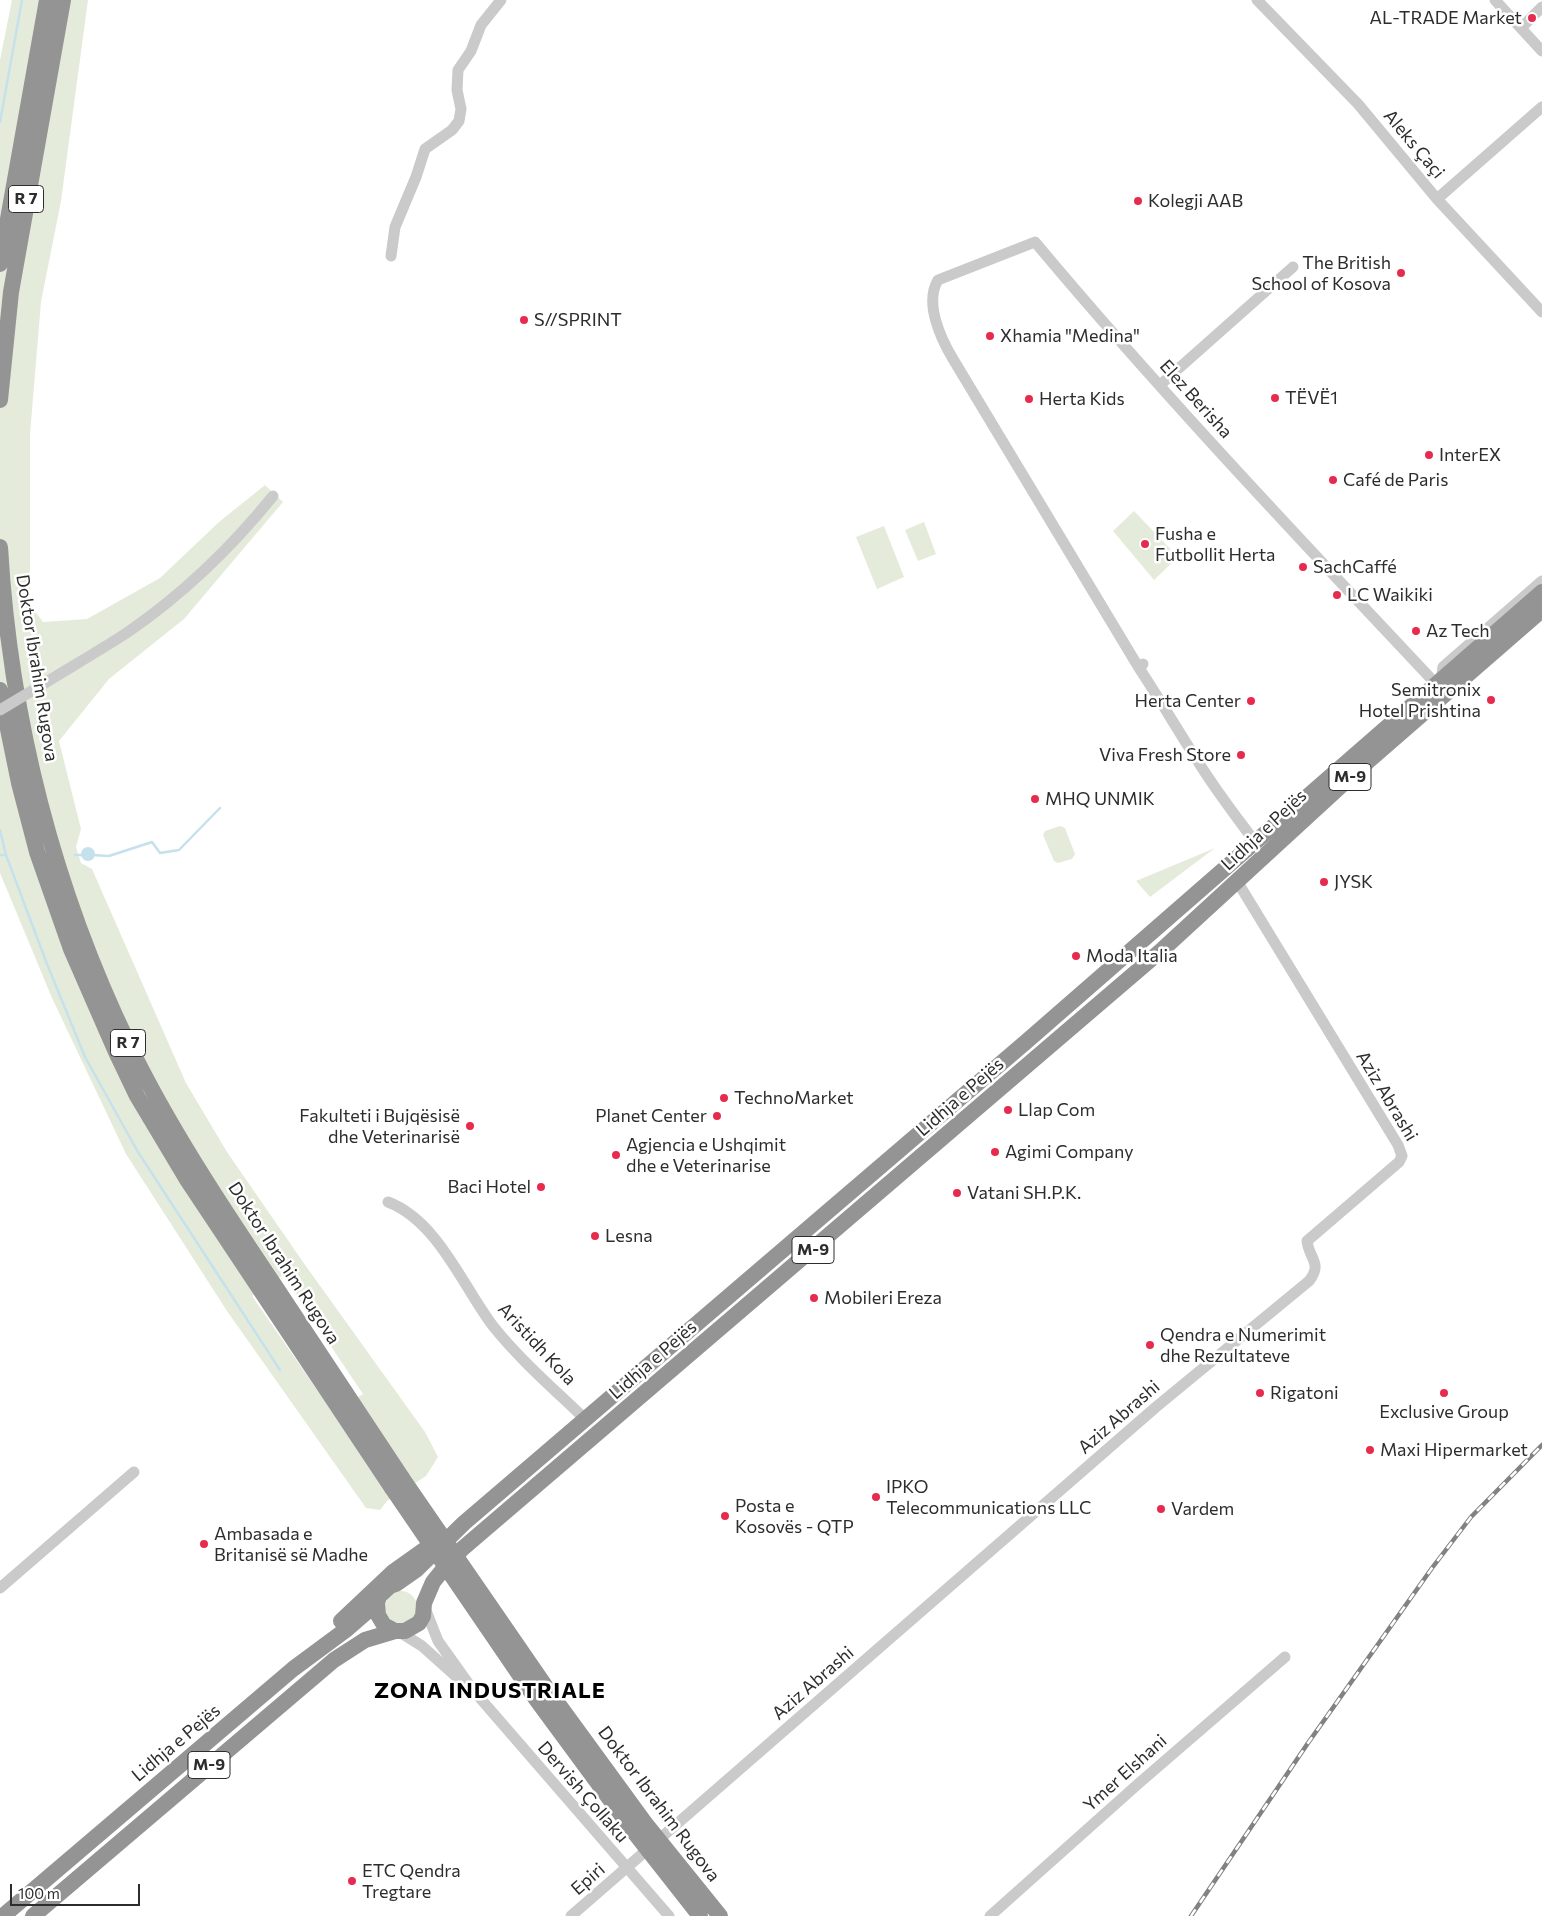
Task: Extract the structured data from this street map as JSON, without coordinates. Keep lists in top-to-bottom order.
{
  "streets": {
    "highway": [
      "R 7",
      "Doktor Ibrahim Rugova",
      "M-9",
      "Lidhja e Pejës"
    ],
    "street": [
      "Aleks Çaçi",
      "Elez Berisha",
      "Aziz Abrashi",
      "Aristidh Kola",
      "Ymer Elshani",
      "Dervish Çollaku",
      "Epiri"
    ]
  },
  "crossings": [
    ["Elez Berisha", "Lidhja e Pejës"],
    ["Lidhja e Pejës", "Aziz Abrashi"],
    ["Lidhja e Pejës", "Aristidh Kola"],
    ["Aziz Abrashi", "Dervish Çollaku"],
    ["Aziz Abrashi", "Epiri"],
    ["Dervish Çollaku", "Epiri"]
  ],
  "districts": ["ZONA INDUSTRIALE"],
  "places": [
    "AL-TRADE Market",
    "Kolegji AAB",
    "The British School of Kosova",
    "S//SPRINT",
    "Xhamia \"Medina\"",
    "TËVË1",
    "Herta Kids",
    "InterEX",
    "Café de Paris",
    "Fusha e Futbollit Herta",
    "SachCaffé",
    "LC Waikiki",
    "Az Tech",
    "Semitronix Hotel Prishtina",
    "Herta Center",
    "Viva Fresh Store",
    "MHQ UNMIK",
    "JYSK",
    "Moda Italia",
    "TechnoMarket",
    "Llap Com",
    "Planet Center",
    "Fakulteti i Bujqësisë dhe Veterinarisë",
    "Agimi Company",
    "Agjencia e Ushqimit dhe e Veterinarise",
    "Baci Hotel",
    "Vatani SH.P.K.",
    "Lesna",
    "Mobileri Ereza",
    "Qendra e Numerimit dhe Rezultateve",
    "Rigatoni",
    "Exclusive Group",
    "Maxi Hipermarket",
    "IPKO Telecommunications LLC",
    "Vardem",
    "Posta e Kosovës - QTP",
    "Ambasada e Britanisë së Madhe",
    "ETC Qendra Tregtare"
  ],
  "scale_bar": "100 m"
}
